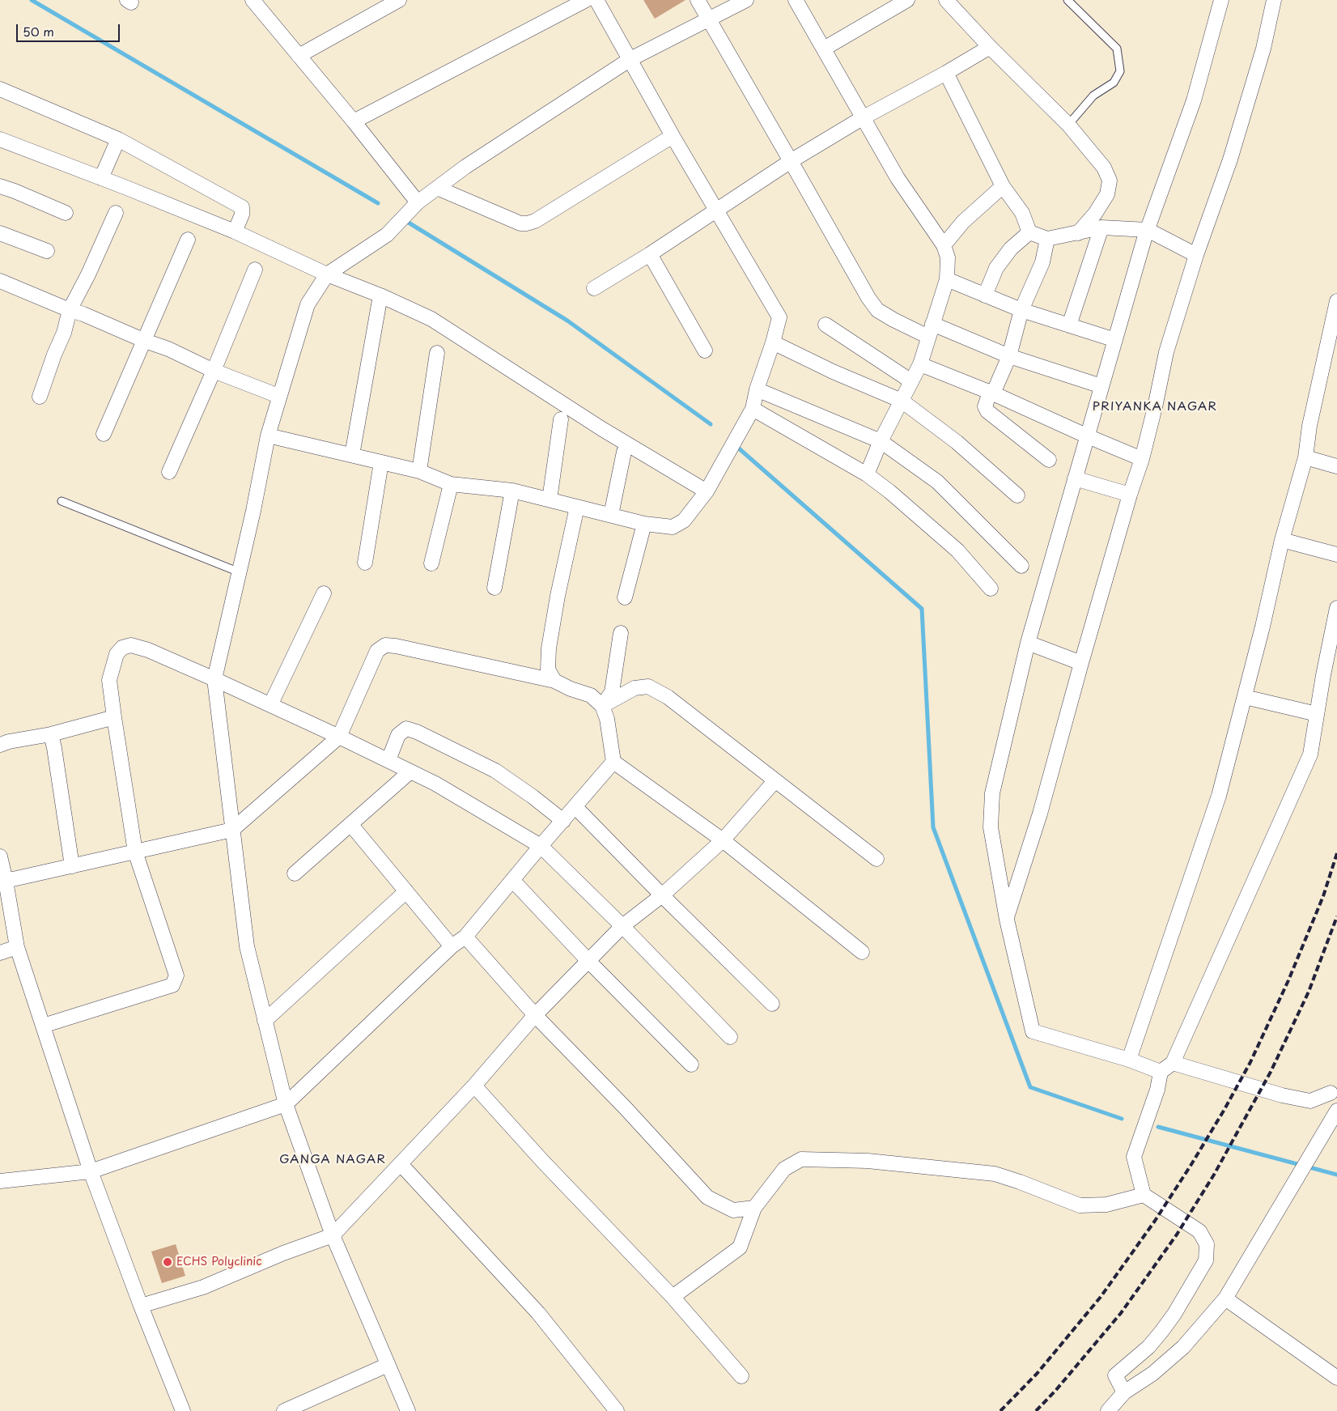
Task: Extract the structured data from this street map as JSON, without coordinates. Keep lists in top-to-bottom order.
{
  "districts": ["PRIYANKA NAGAR", "GANGA NAGAR"],
  "places": ["ECHS Polyclinic"],
  "scale_bar": "50 m"
}
